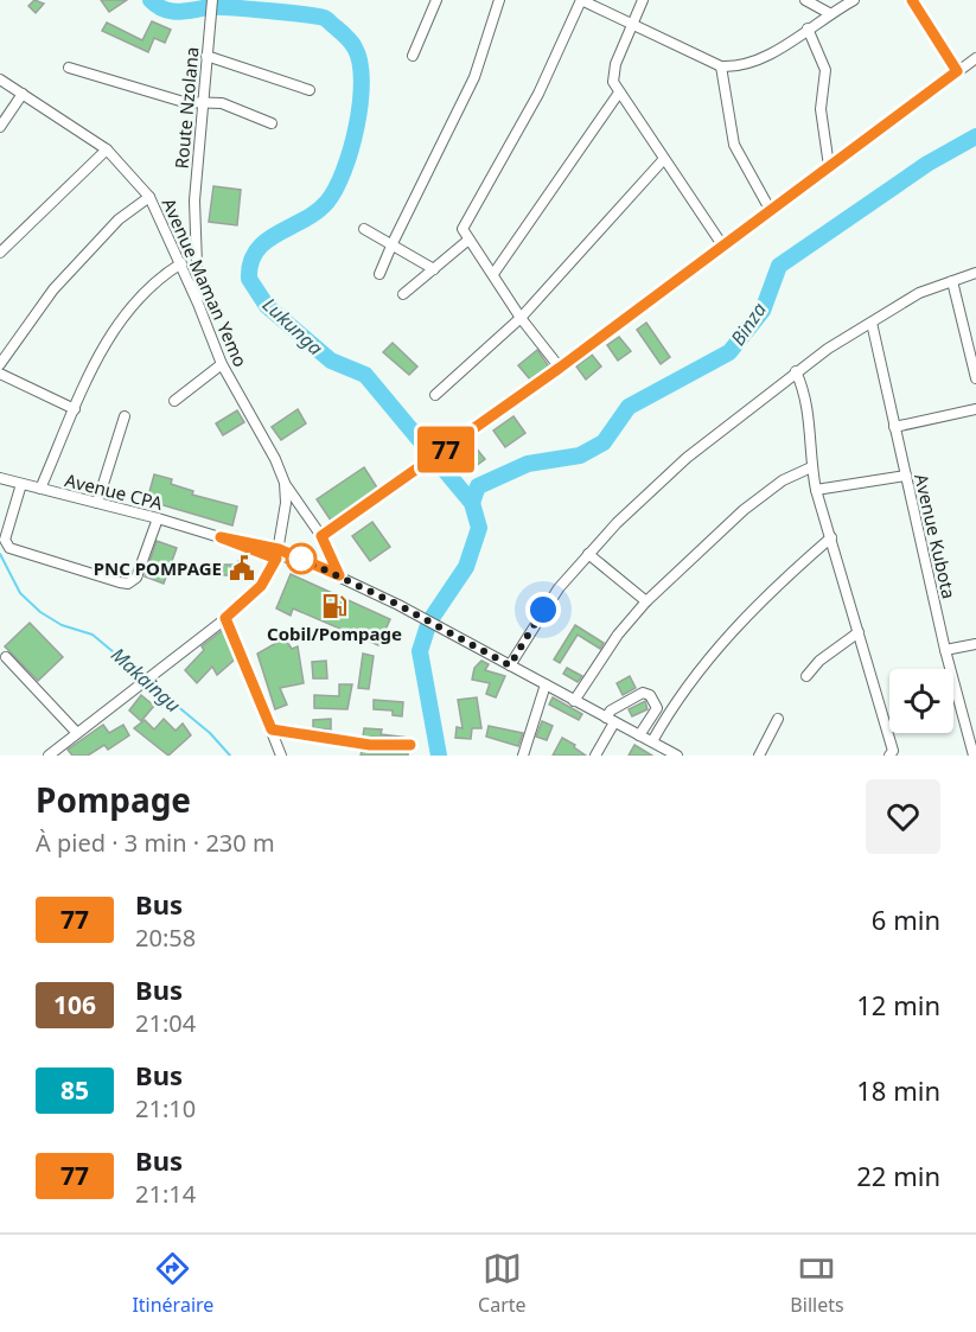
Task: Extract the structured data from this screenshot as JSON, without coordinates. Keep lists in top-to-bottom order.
{
  "streets": {
    "street": [
      "Route Nzolana",
      "Avenue Maman Yemo",
      "Avenue CPA",
      "Avenue Kubota"
    ]
  },
  "crossings": [
    ["Route Nzolana", "Avenue Maman Yemo"]
  ],
  "water": ["Binza", "Lukunga", "Makaingu"],
  "places": {
    "public building": ["PNC POMPAGE"],
    "fuel station": ["Cobil/Pompage"]
  },
  "lines": ["bus line 77"],
  "page": {
    "on_map": "77",
    "heading": ["Pompage", "À pied · 3 min · 230 m"],
    "list": [
      {
        "mark": "77",
        "name": "Bus",
        "note": "20:58",
        "value": "6 min"
      },
      {
        "mark": "106",
        "name": "Bus",
        "note": "21:04",
        "value": "12 min"
      },
      {
        "mark": "85",
        "name": "Bus",
        "note": "21:10",
        "value": "18 min"
      },
      {
        "mark": "77",
        "name": "Bus",
        "note": "21:14",
        "value": "22 min"
      }
    ],
    "tabs": ["Itinéraire", "Carte", "Billets"]
  }
}
